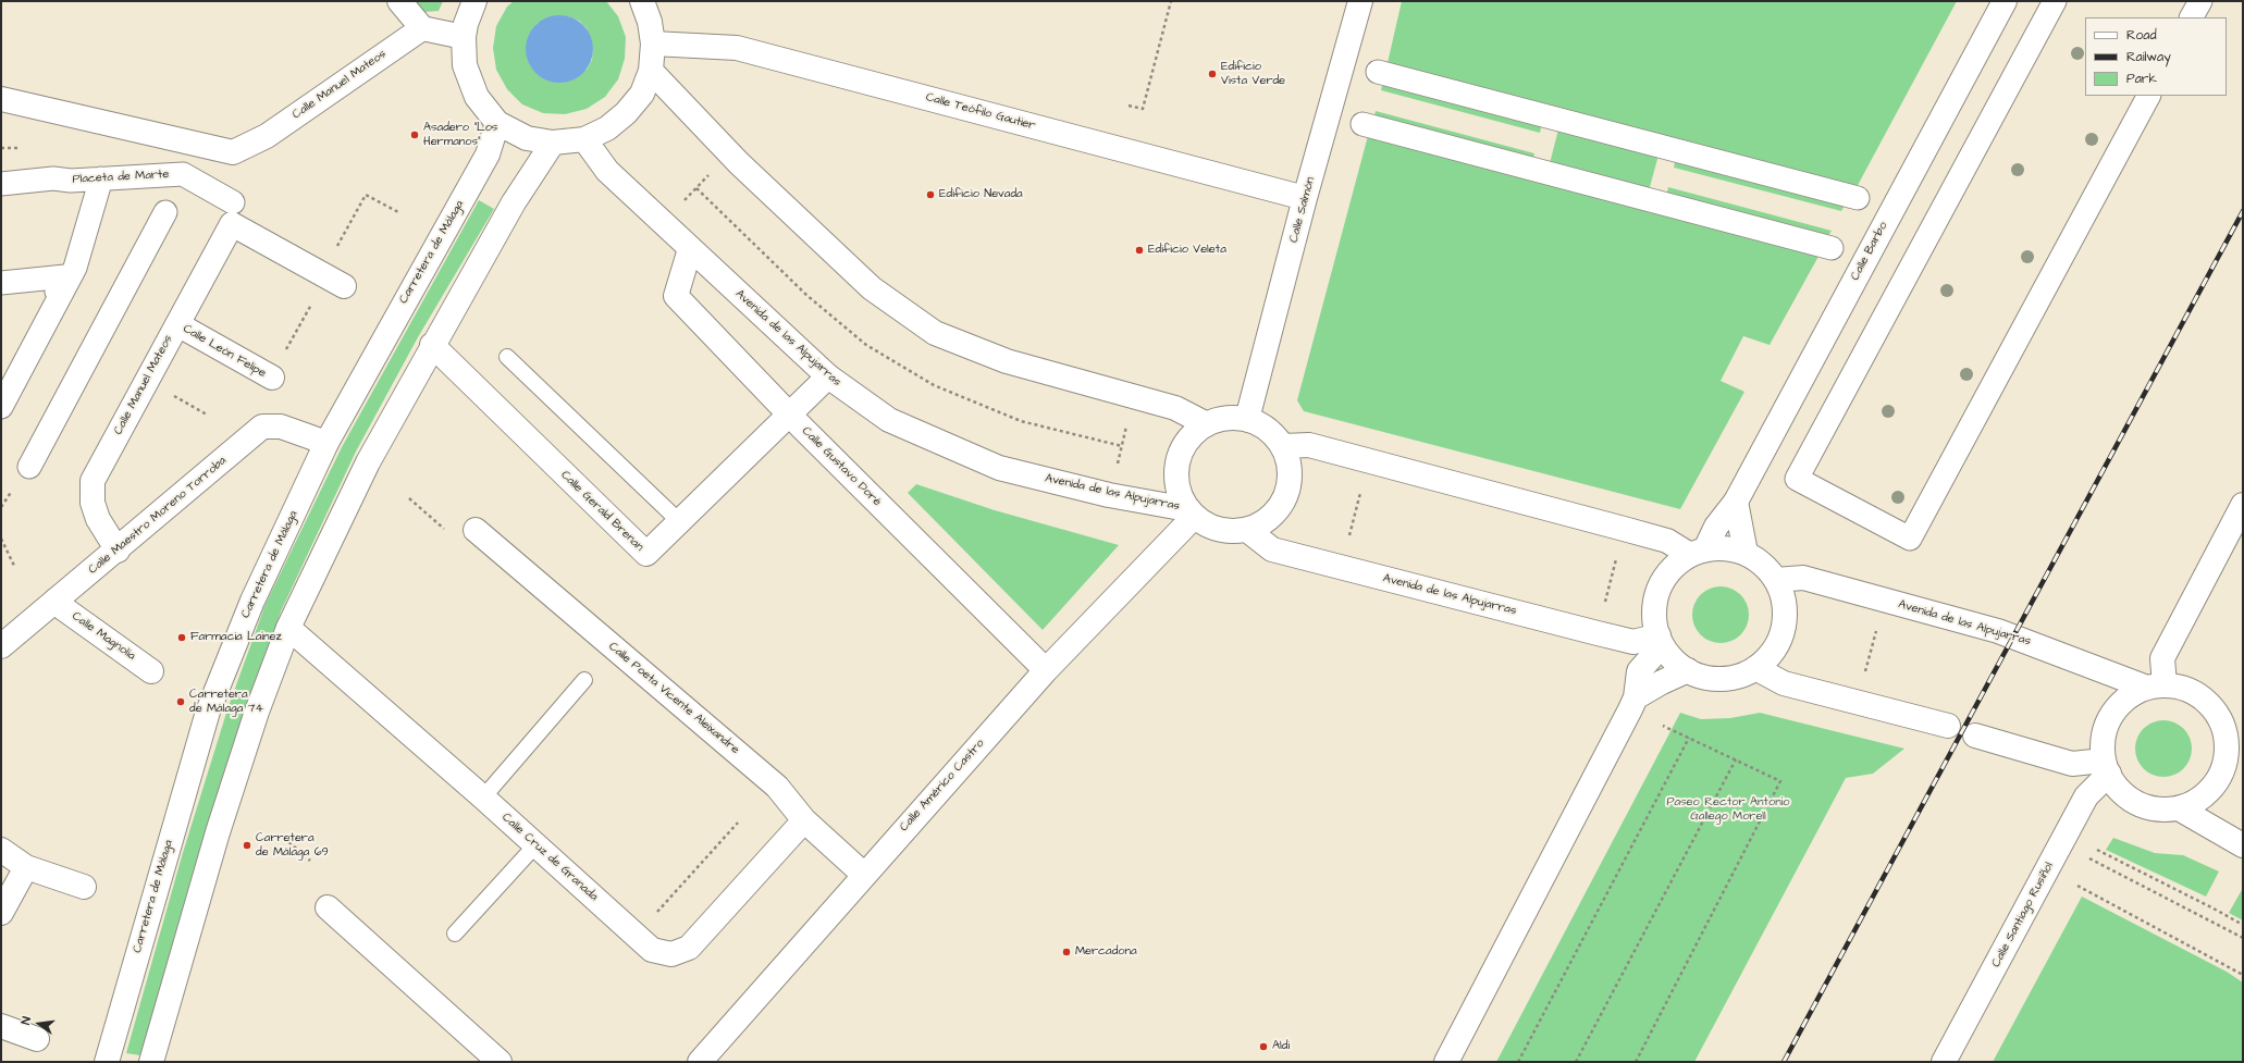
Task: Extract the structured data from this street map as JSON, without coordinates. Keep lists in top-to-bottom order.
{
  "streets": {
    "street": [
      "Calle Manuel Mateos",
      "Calle Teófilo Gautier",
      "Placeta de Marte",
      "Calle Salmón",
      "Calle Barbo",
      "Carretera de Málaga",
      "Avenida de las Alpujarras",
      "Calle León Felipe",
      "Calle Gustavo Doré",
      "Calle Gerald Brenan",
      "Calle Maestro Moreno Torroba",
      "Calle Magnolia",
      "Calle Poeta Vicente Aleixandre",
      "Calle Américo Castro",
      "Calle Cruz de Granada",
      "Calle Santiago Rusiñol"
    ]
  },
  "crossings": [
    ["Calle Manuel Mateos", "Placeta de Marte"],
    ["Calle Manuel Mateos", "Calle León Felipe"],
    ["Calle Manuel Mateos", "Calle Maestro Moreno Torroba"],
    ["Calle Teófilo Gautier", "Calle Salmón"],
    ["Calle Salmón", "Avenida de las Alpujarras"],
    ["Calle Salmón", "Calle Américo Castro"],
    ["Calle Barbo", "Avenida de las Alpujarras"],
    ["Carretera de Málaga", "Calle Maestro Moreno Torroba"],
    ["Avenida de las Alpujarras", "Calle Gustavo Doré"],
    ["Avenida de las Alpujarras", "Calle Gerald Brenan"],
    ["Avenida de las Alpujarras", "Calle Américo Castro"],
    ["Avenida de las Alpujarras", "Calle Santiago Rusiñol"],
    ["Calle Gustavo Doré", "Calle Gerald Brenan"],
    ["Calle Gustavo Doré", "Calle Américo Castro"],
    ["Calle Maestro Moreno Torroba", "Calle Magnolia"],
    ["Calle Poeta Vicente Aleixandre", "Calle Américo Castro"],
    ["Calle Poeta Vicente Aleixandre", "Calle Cruz de Granada"]
  ],
  "parks": ["Paseo Rector Antonio Gallego Morell"],
  "places": [
    "Edificio Vista Verde",
    "Asadero \"Los Hermanos\"",
    "Edificio Nevada",
    "Edificio Veleta",
    "Farmacia Lainez",
    "Carretera de Málaga 74",
    "Carretera de Málaga 69",
    "Mercadona",
    "Aldi"
  ],
  "legend": ["Road", "Railway", "Park"],
  "north": "left"
}
